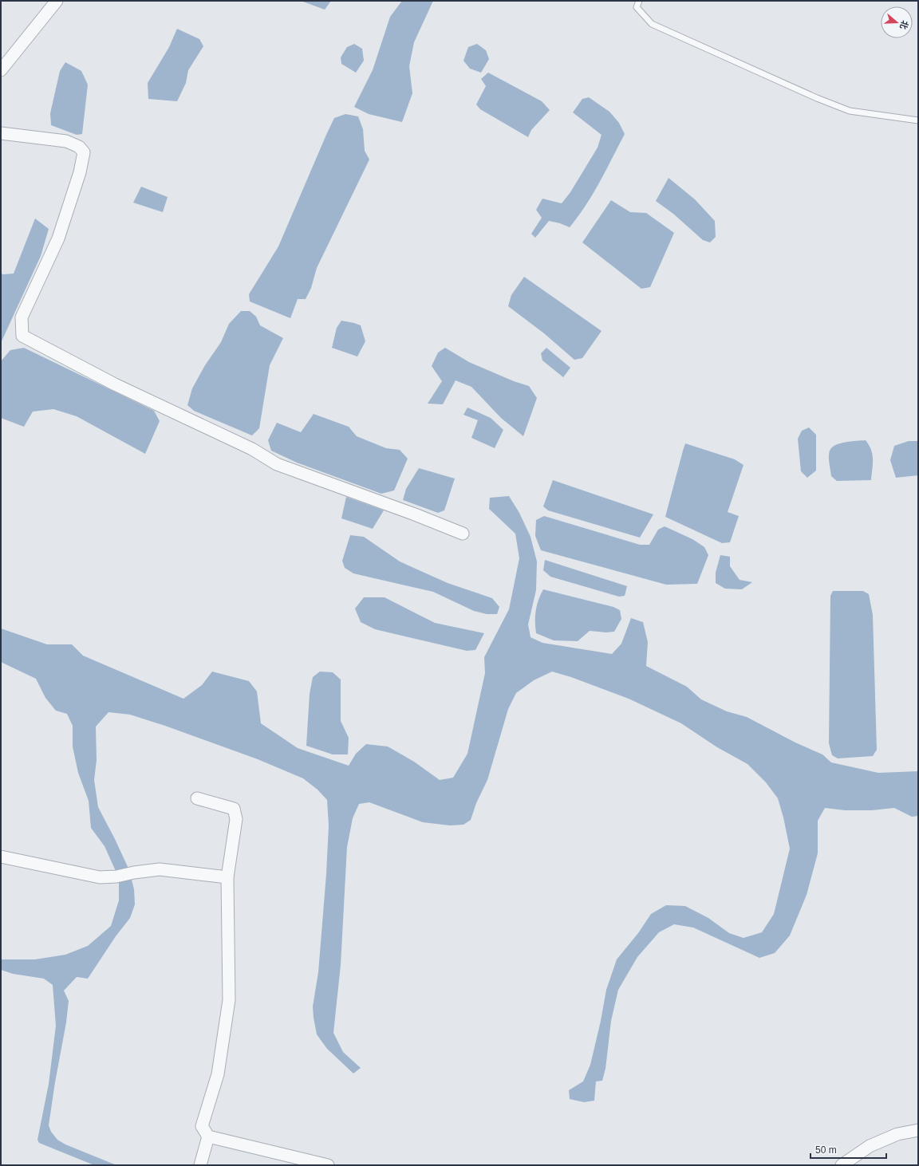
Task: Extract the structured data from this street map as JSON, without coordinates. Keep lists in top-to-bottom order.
{
  "scale_bar": "50 m",
  "north": "right"
}
